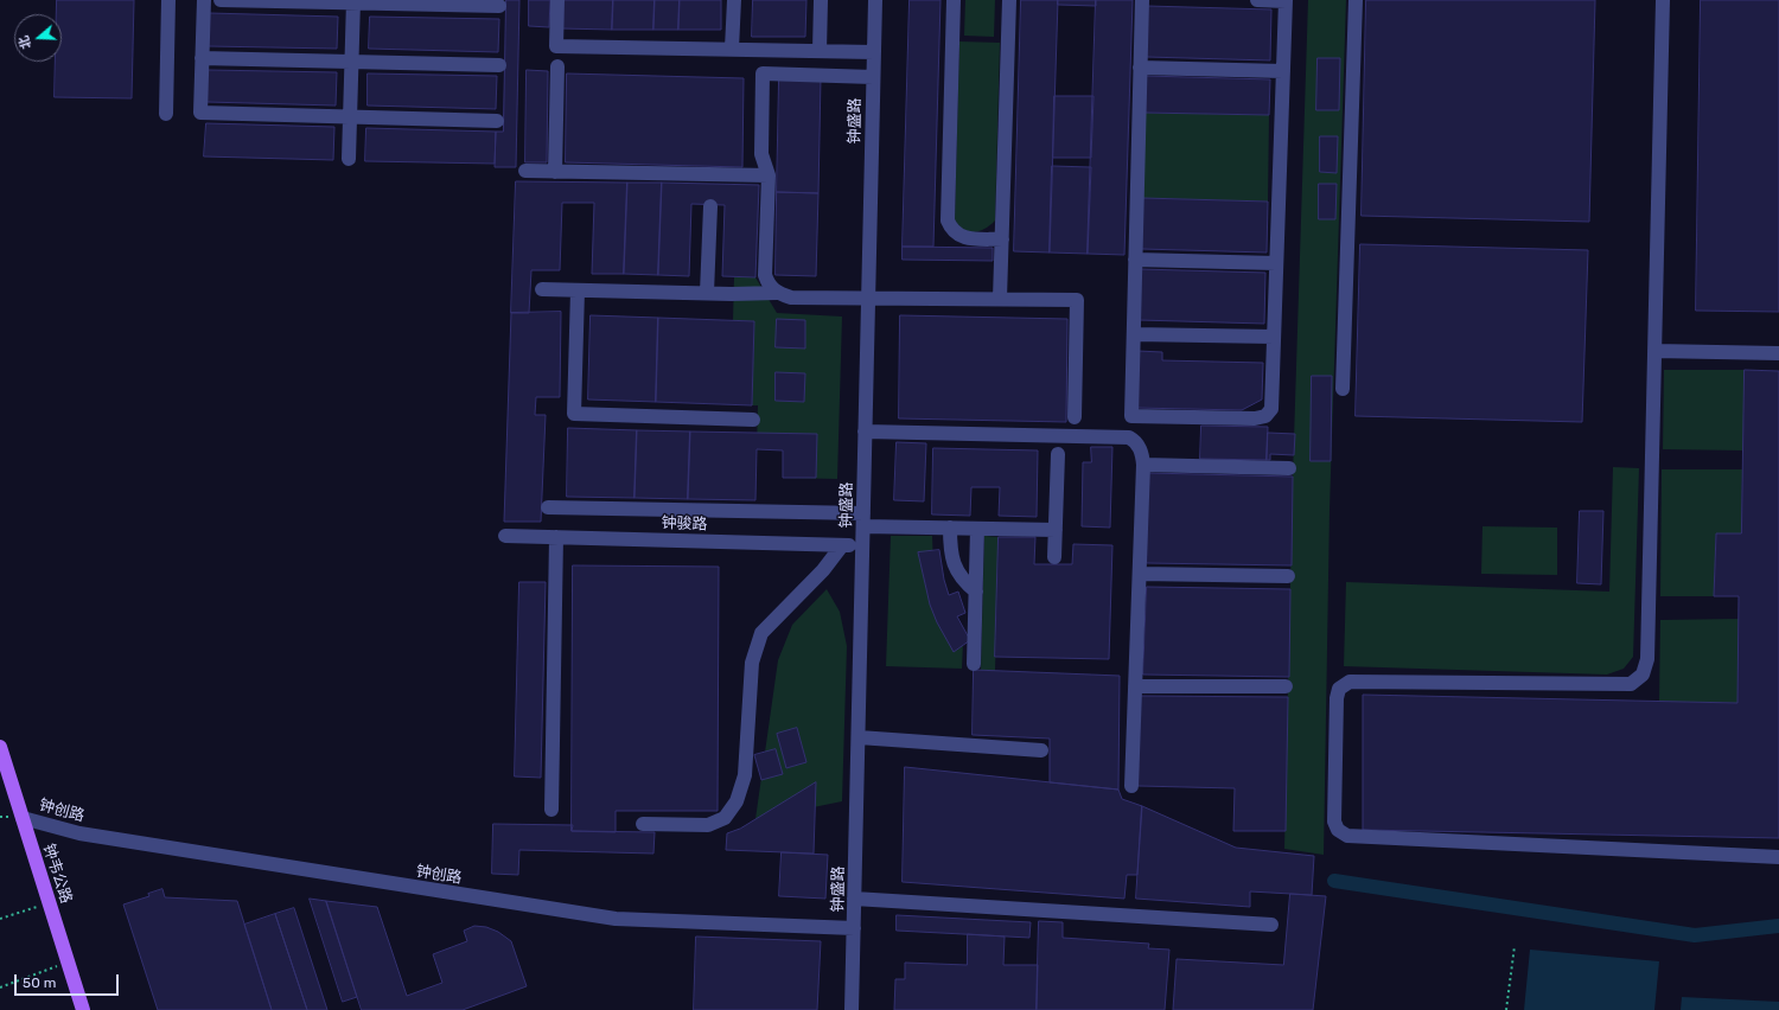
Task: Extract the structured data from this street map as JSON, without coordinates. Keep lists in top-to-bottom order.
{
  "streets": {
    "main road": ["钟韦公路"],
    "street": ["钟盛路", "钟骏路", "钟创路"]
  },
  "crossings": [
    ["钟盛路", "钟骏路"],
    ["钟盛路", "钟创路"],
    ["钟创路", "钟韦公路"]
  ],
  "scale_bar": "50 m",
  "north": "left"
}
